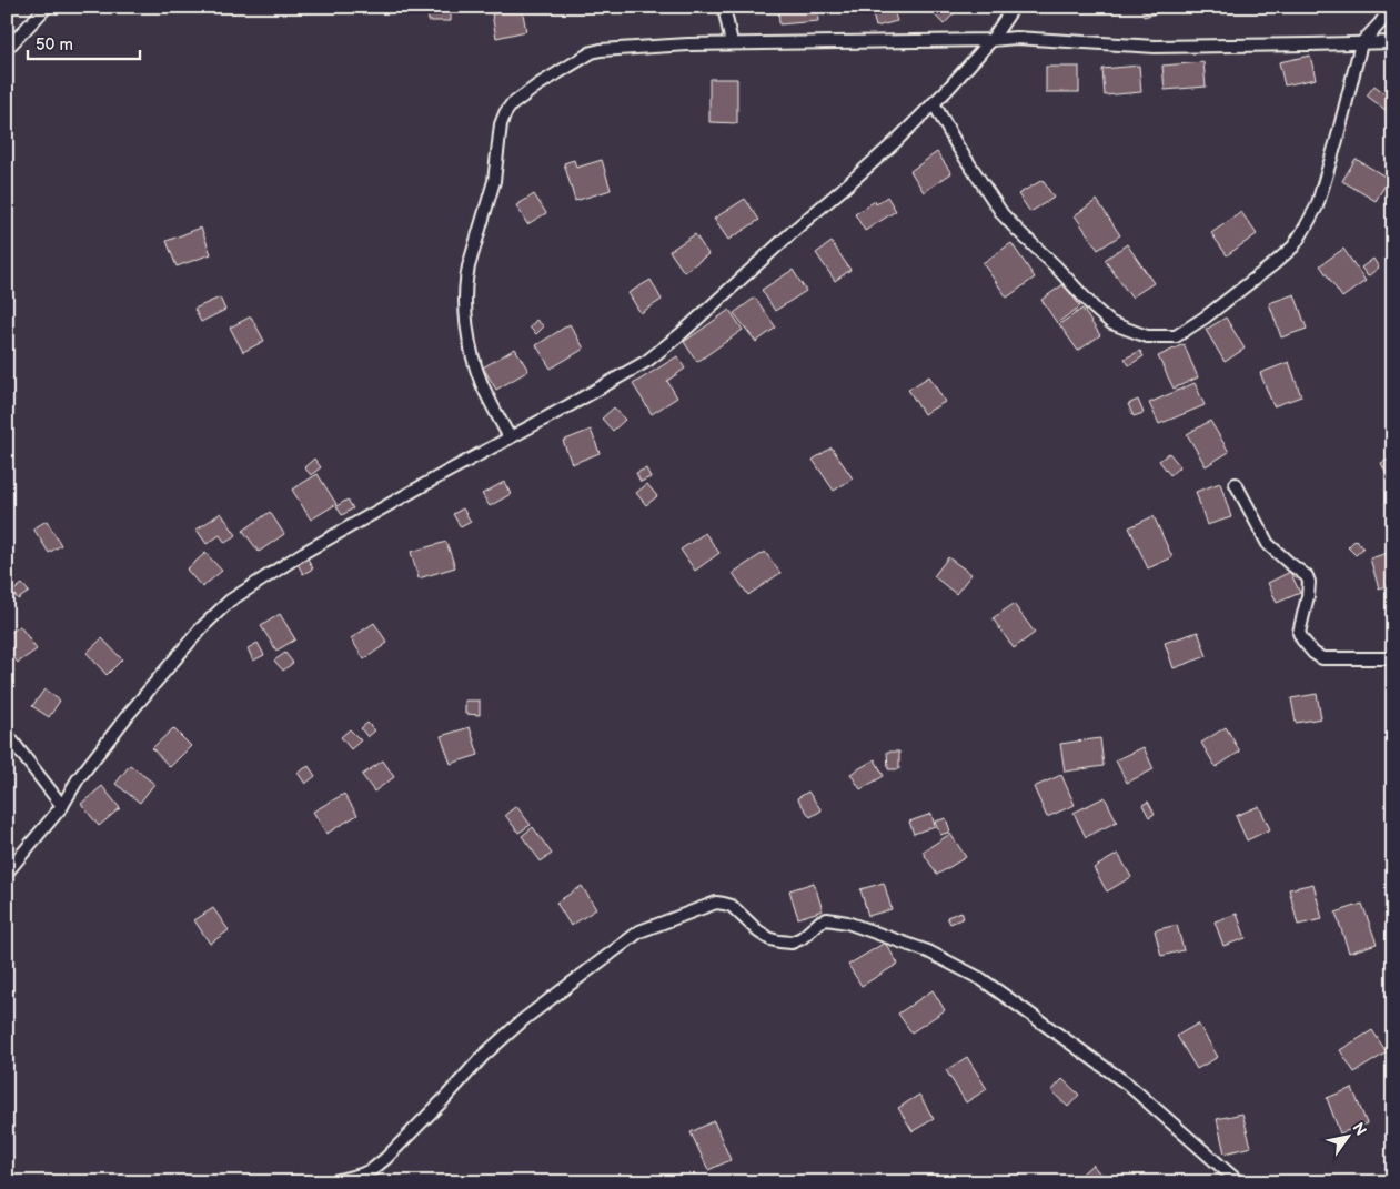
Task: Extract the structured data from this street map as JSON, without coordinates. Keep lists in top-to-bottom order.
{
  "scale_bar": "50 m",
  "north": "top right"
}
